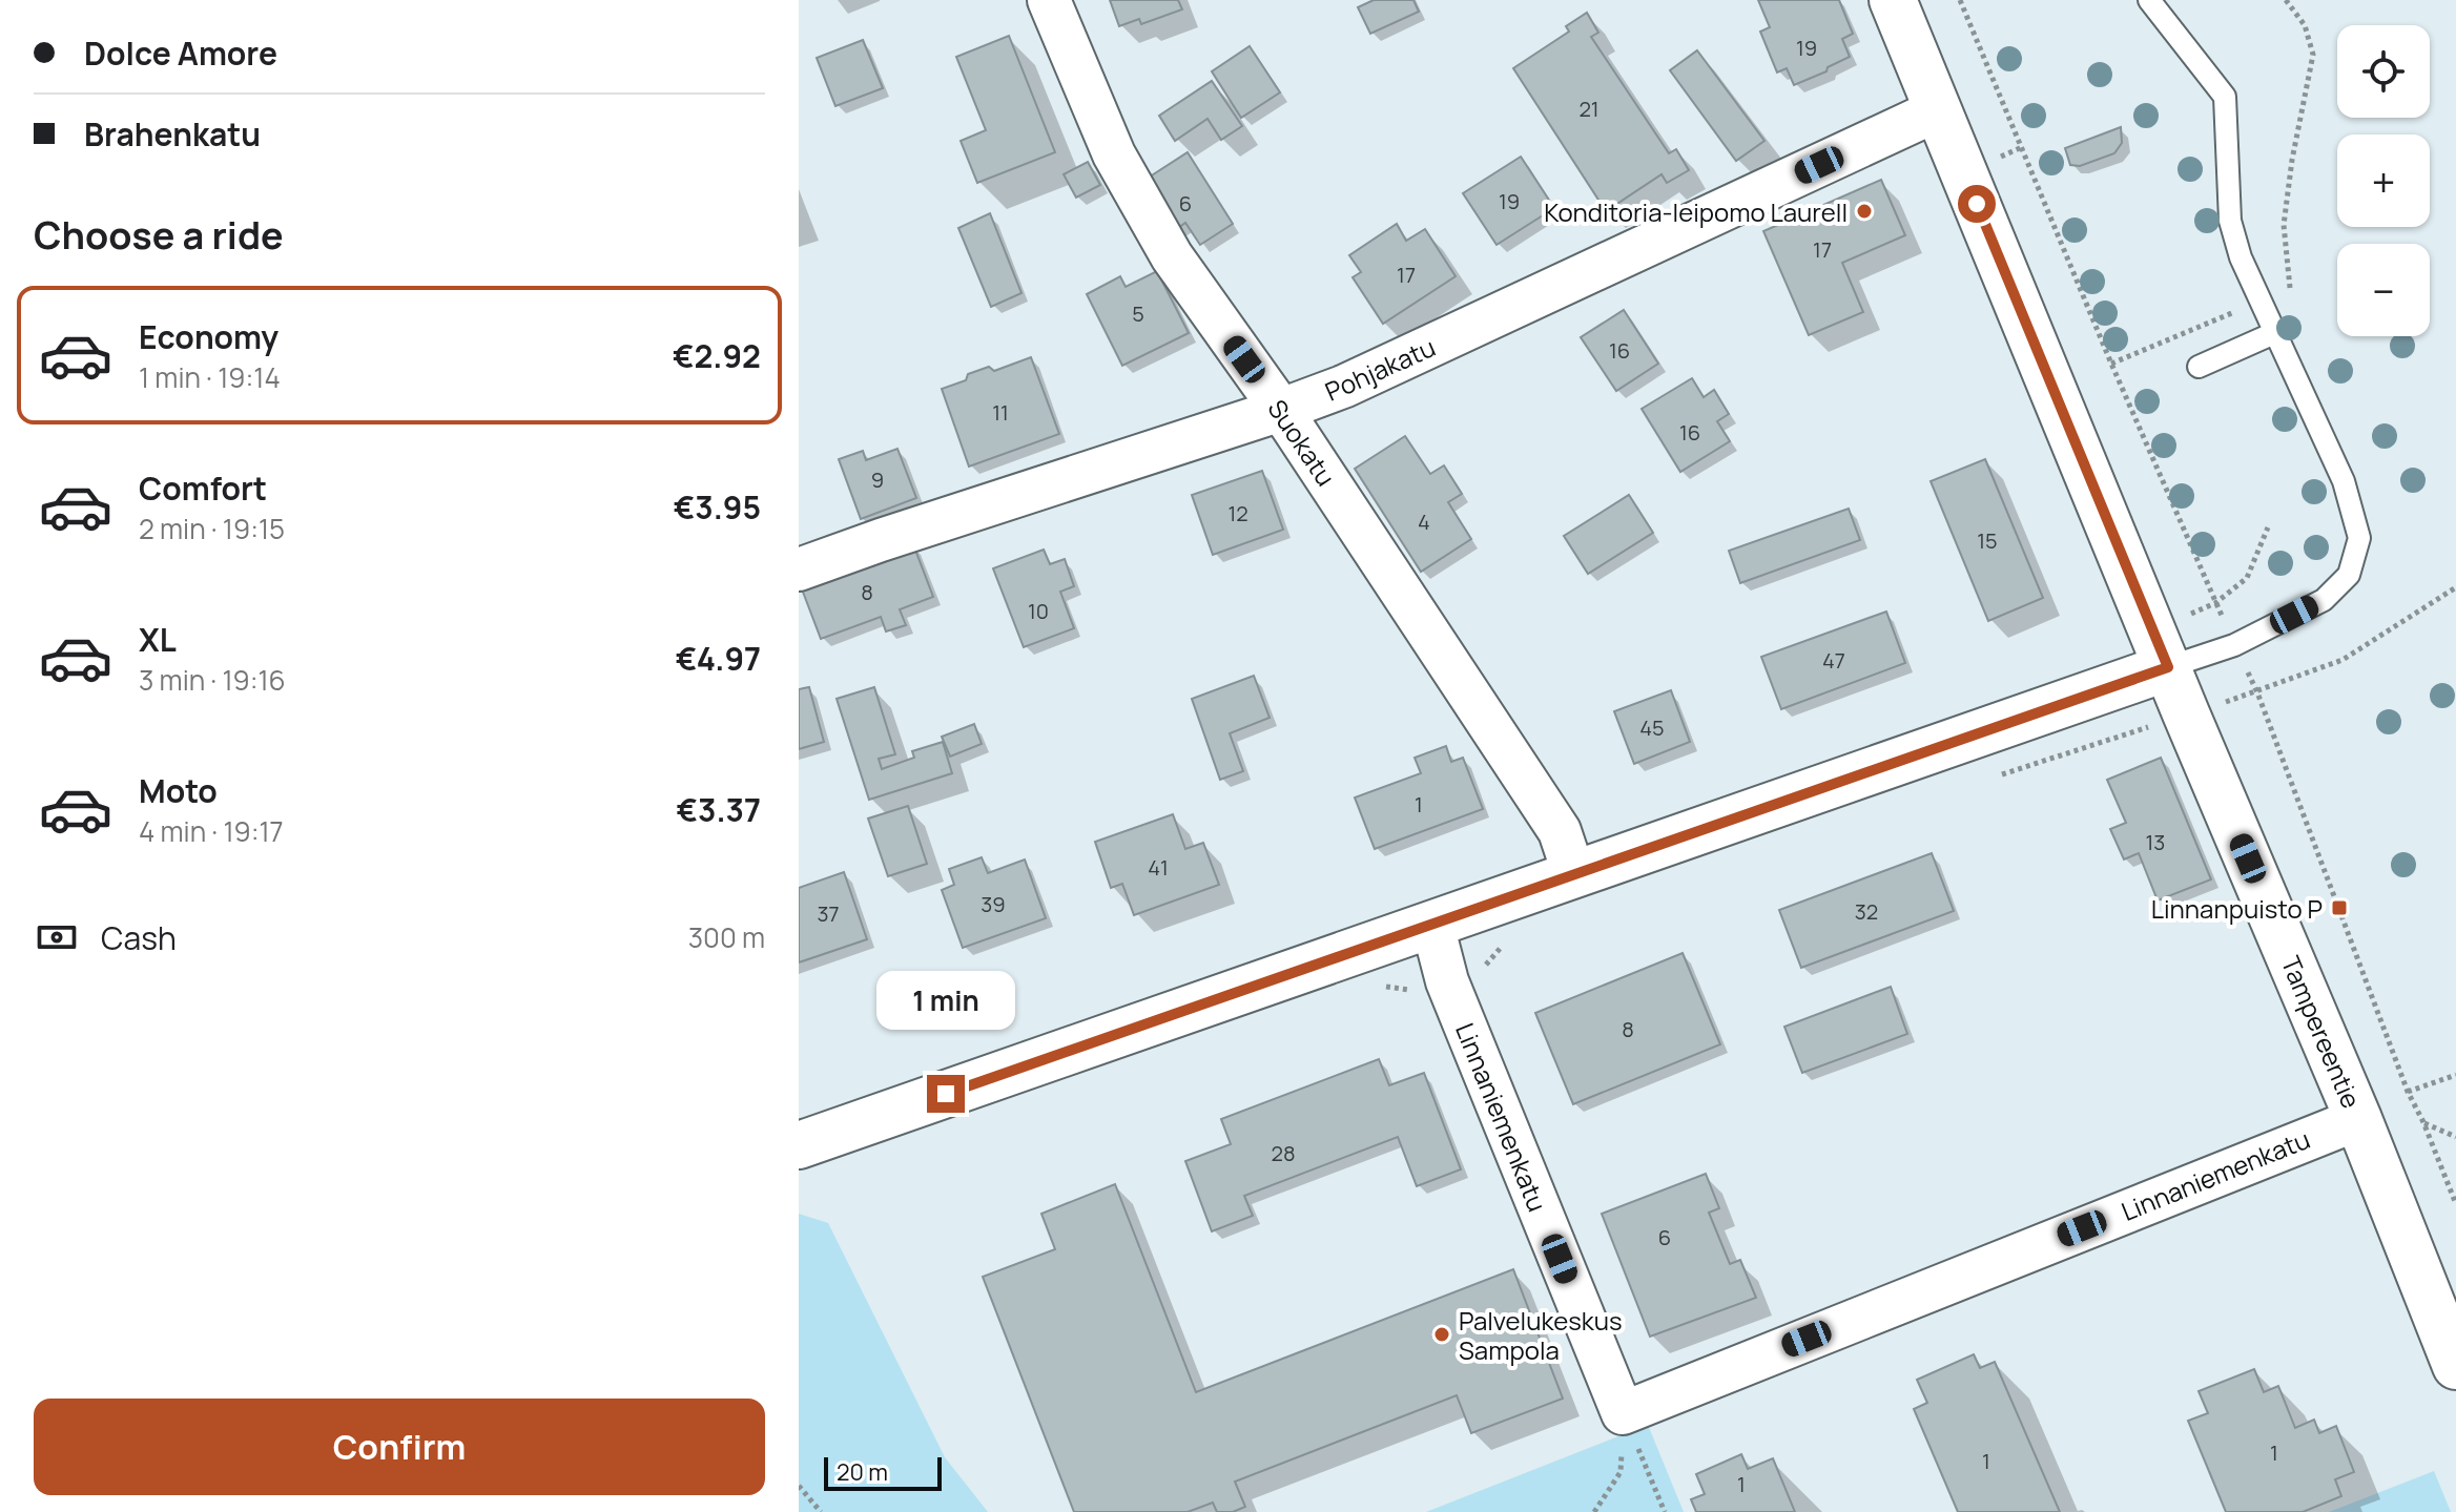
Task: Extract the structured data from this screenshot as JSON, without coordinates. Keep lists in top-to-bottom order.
{
  "streets": {
    "main road": ["Tampereentie"],
    "street": ["Pohjakatu", "Suokatu", "Linnaniemenkatu"]
  },
  "crossings": [
    ["Pohjakatu", "Suokatu"],
    ["Pohjakatu", "Tampereentie"],
    ["Tampereentie", "Linnaniemenkatu"]
  ],
  "places": {
    "other": ["Konditoria-leipomo Laurell", "Palvelukeskus Sampola"],
    "transit": ["Linnanpuisto P"]
  },
  "house_numbers": [
    "19",
    "21",
    "19",
    "6",
    "17",
    "17",
    "5",
    "16",
    "11",
    "16",
    "9",
    "12",
    "4",
    "15",
    "8",
    "10",
    "47",
    "45",
    "1",
    "13",
    "41",
    "39",
    "32",
    "37",
    "8",
    "28",
    "6",
    "1",
    "1",
    "1"
  ],
  "scale_bar": "20 m",
  "page": {
    "banner": ["Dolce Amore", "Brahenkatu"],
    "map_buttons": ["+", "−"],
    "heading": "Choose a ride",
    "list": [
      {
        "name": "Economy",
        "note": "1 min · 19:14",
        "value": "€2.92"
      },
      {
        "name": "Comfort",
        "note": "2 min · 19:15",
        "value": "€3.95"
      },
      {
        "name": "XL",
        "note": "3 min · 19:16",
        "value": "€4.97"
      },
      {
        "name": "Moto",
        "note": "4 min · 19:17",
        "value": "€3.37"
      }
    ],
    "pay": ["Cash", "300 m"],
    "bubble": "1 min",
    "buttons": "Confirm",
    "scale": "20 m"
  }
}
